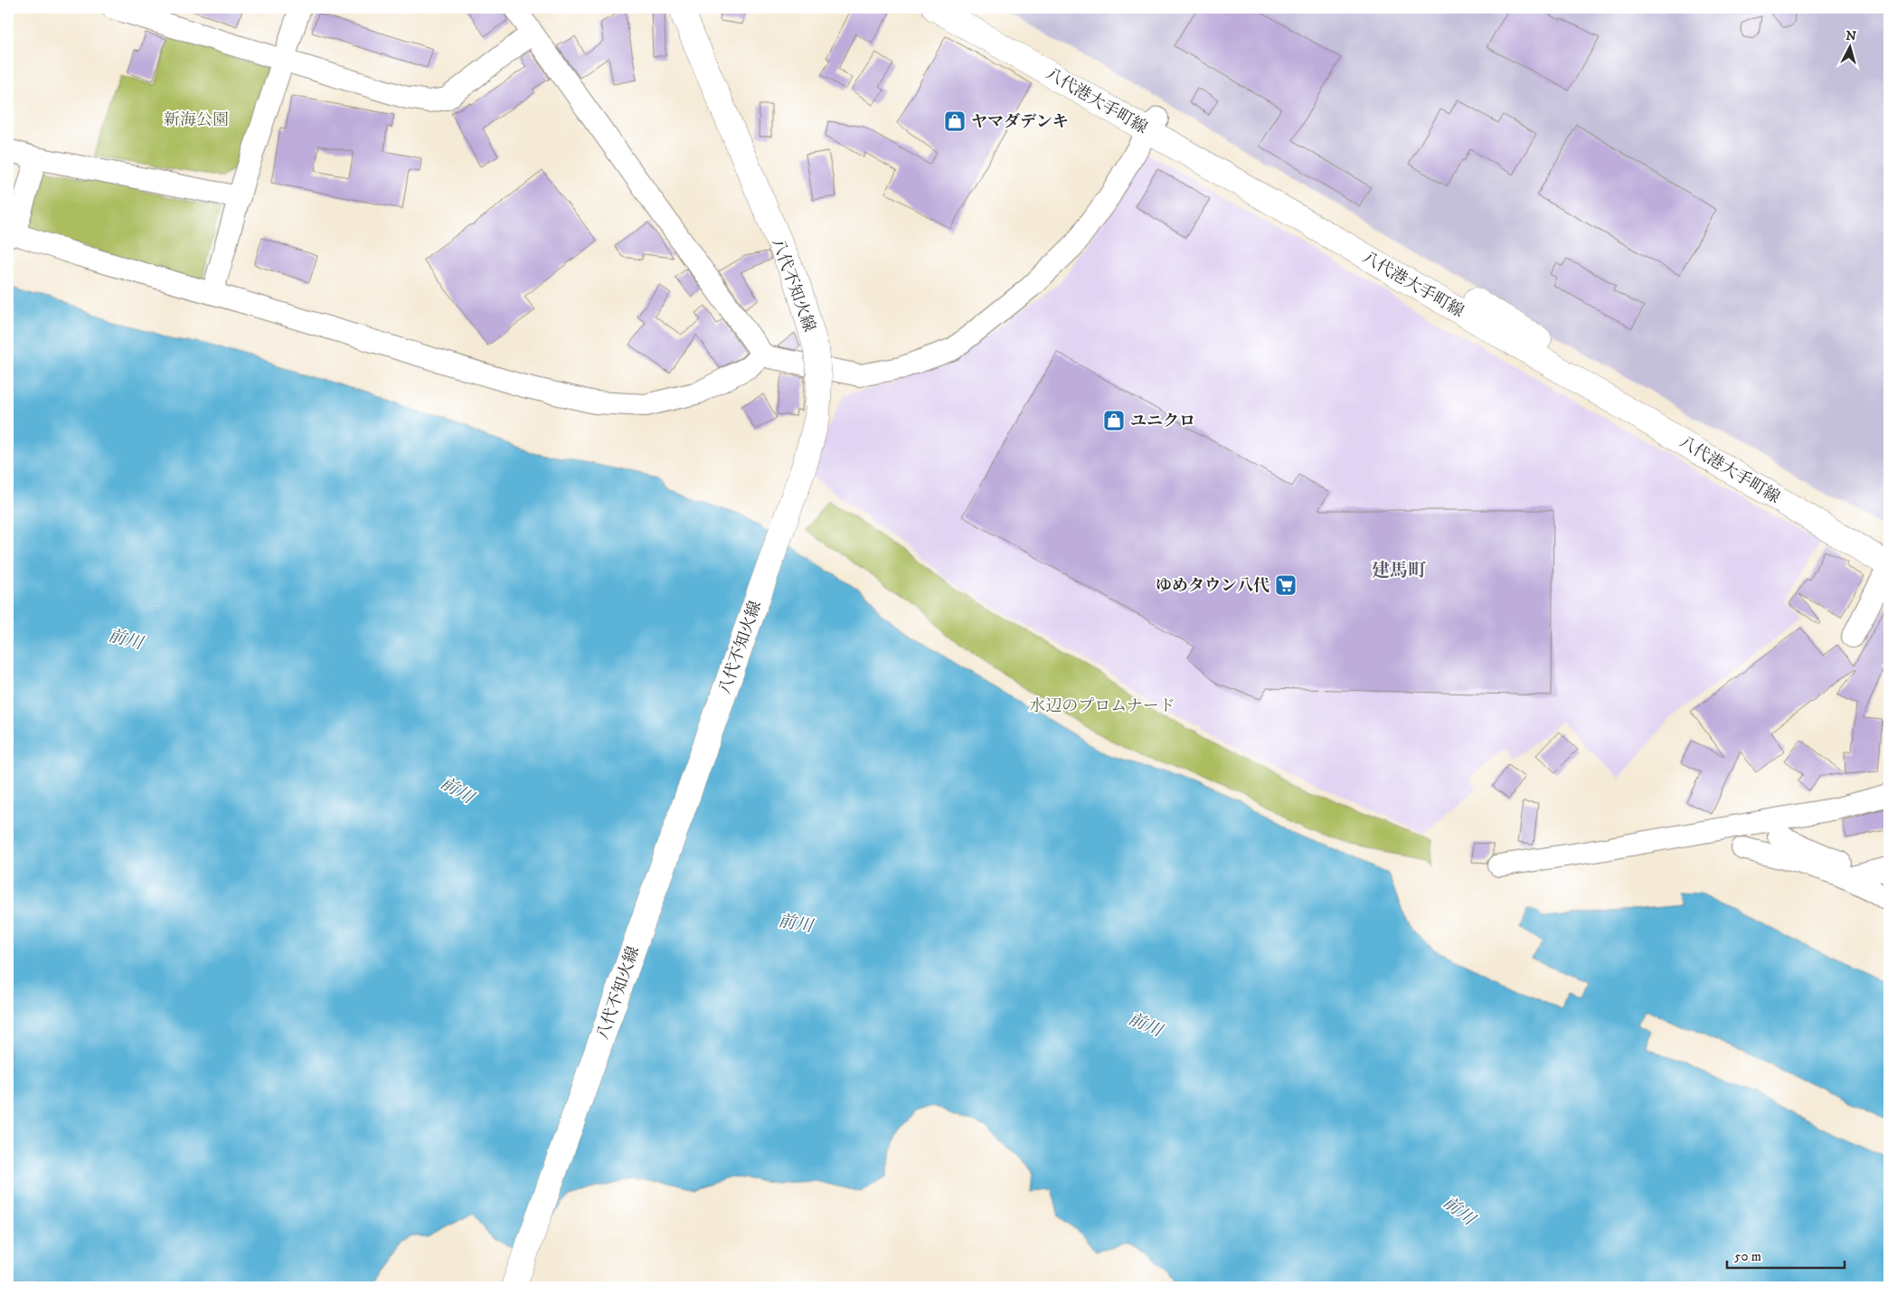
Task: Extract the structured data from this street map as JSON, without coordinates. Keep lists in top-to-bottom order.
{
  "streets": {
    "main road": ["八代港大手町線", "八代不知火線"]
  },
  "districts": ["建馬町"],
  "water": ["前川"],
  "parks": ["新海公園", "水辺のプロムナード"],
  "places": {
    "shop": ["ヤマダデンキ", "ユニクロ"],
    "supermarket": ["ゆめタウン八代"]
  },
  "scale_bar": "50 m",
  "north": "top"
}
